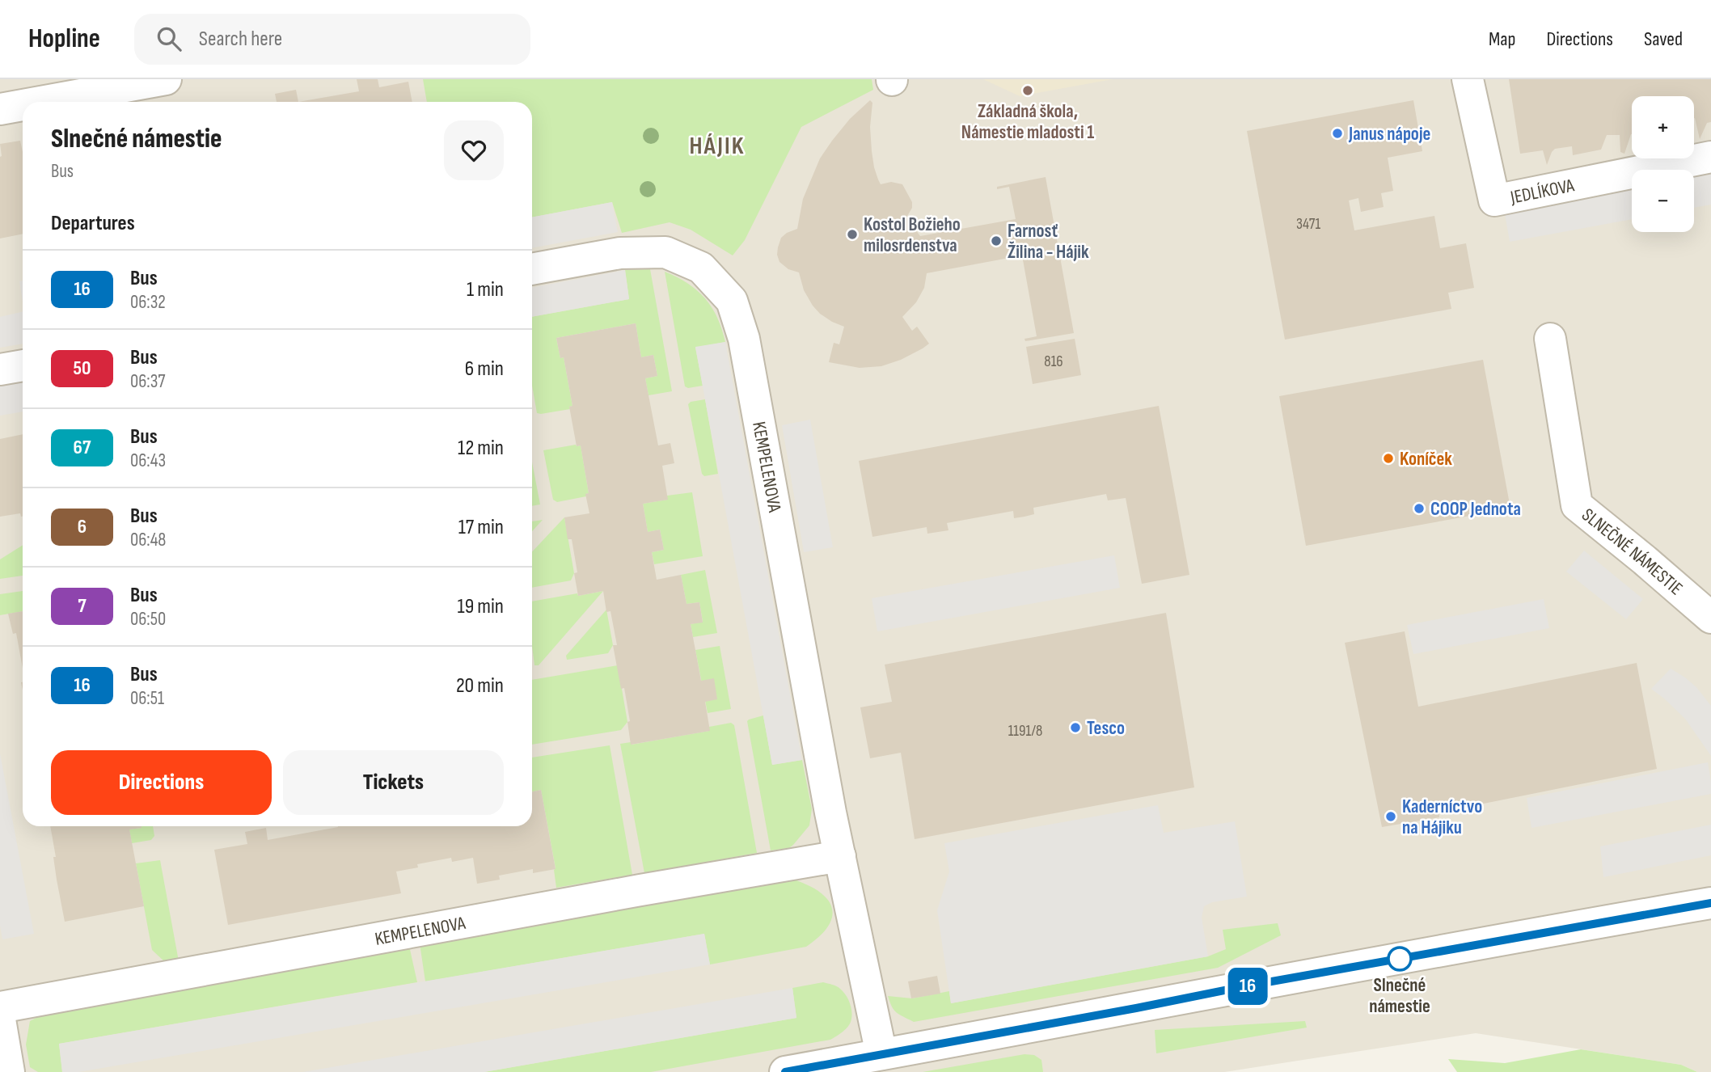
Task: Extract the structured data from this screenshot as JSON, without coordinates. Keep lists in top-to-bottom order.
{
  "streets": {
    "street": ["JEDLÍKOVA", "KEMPELENOVA", "SLNEČNÉ NÁMESTIE"]
  },
  "districts": ["HÁJIK"],
  "places": [
    "Základná škola, Námestie mladosti 1",
    "Janus nápoje",
    "Kostol Božieho milosrdenstva",
    "Farnosť Žilina - Hájik",
    "Koníček",
    "COOP Jednota",
    "Tesco",
    "Kaderníctvo na Hájiku",
    "Slnečné námestie"
  ],
  "lines": ["bus line 16"],
  "house_numbers": ["3471", "816", "1191/8"],
  "page": {
    "header": "Hopline",
    "search": "Search here",
    "nav": ["Map", "Directions", "Saved"],
    "on_map": "16",
    "map_buttons": ["+", "−"],
    "heading": [
      ["Slnečné námestie", "Bus"],
      "Departures"
    ],
    "list": [
      {
        "mark": "16",
        "name": "Bus",
        "note": "06:32",
        "value": "1 min"
      },
      {
        "mark": "50",
        "name": "Bus",
        "note": "06:37",
        "value": "6 min"
      },
      {
        "mark": "67",
        "name": "Bus",
        "note": "06:43",
        "value": "12 min"
      },
      {
        "mark": "6",
        "name": "Bus",
        "note": "06:48",
        "value": "17 min"
      },
      {
        "mark": "7",
        "name": "Bus",
        "note": "06:50",
        "value": "19 min"
      },
      {
        "mark": "16",
        "name": "Bus",
        "note": "06:51",
        "value": "20 min"
      }
    ],
    "buttons": ["Directions", "Tickets"]
  }
}
